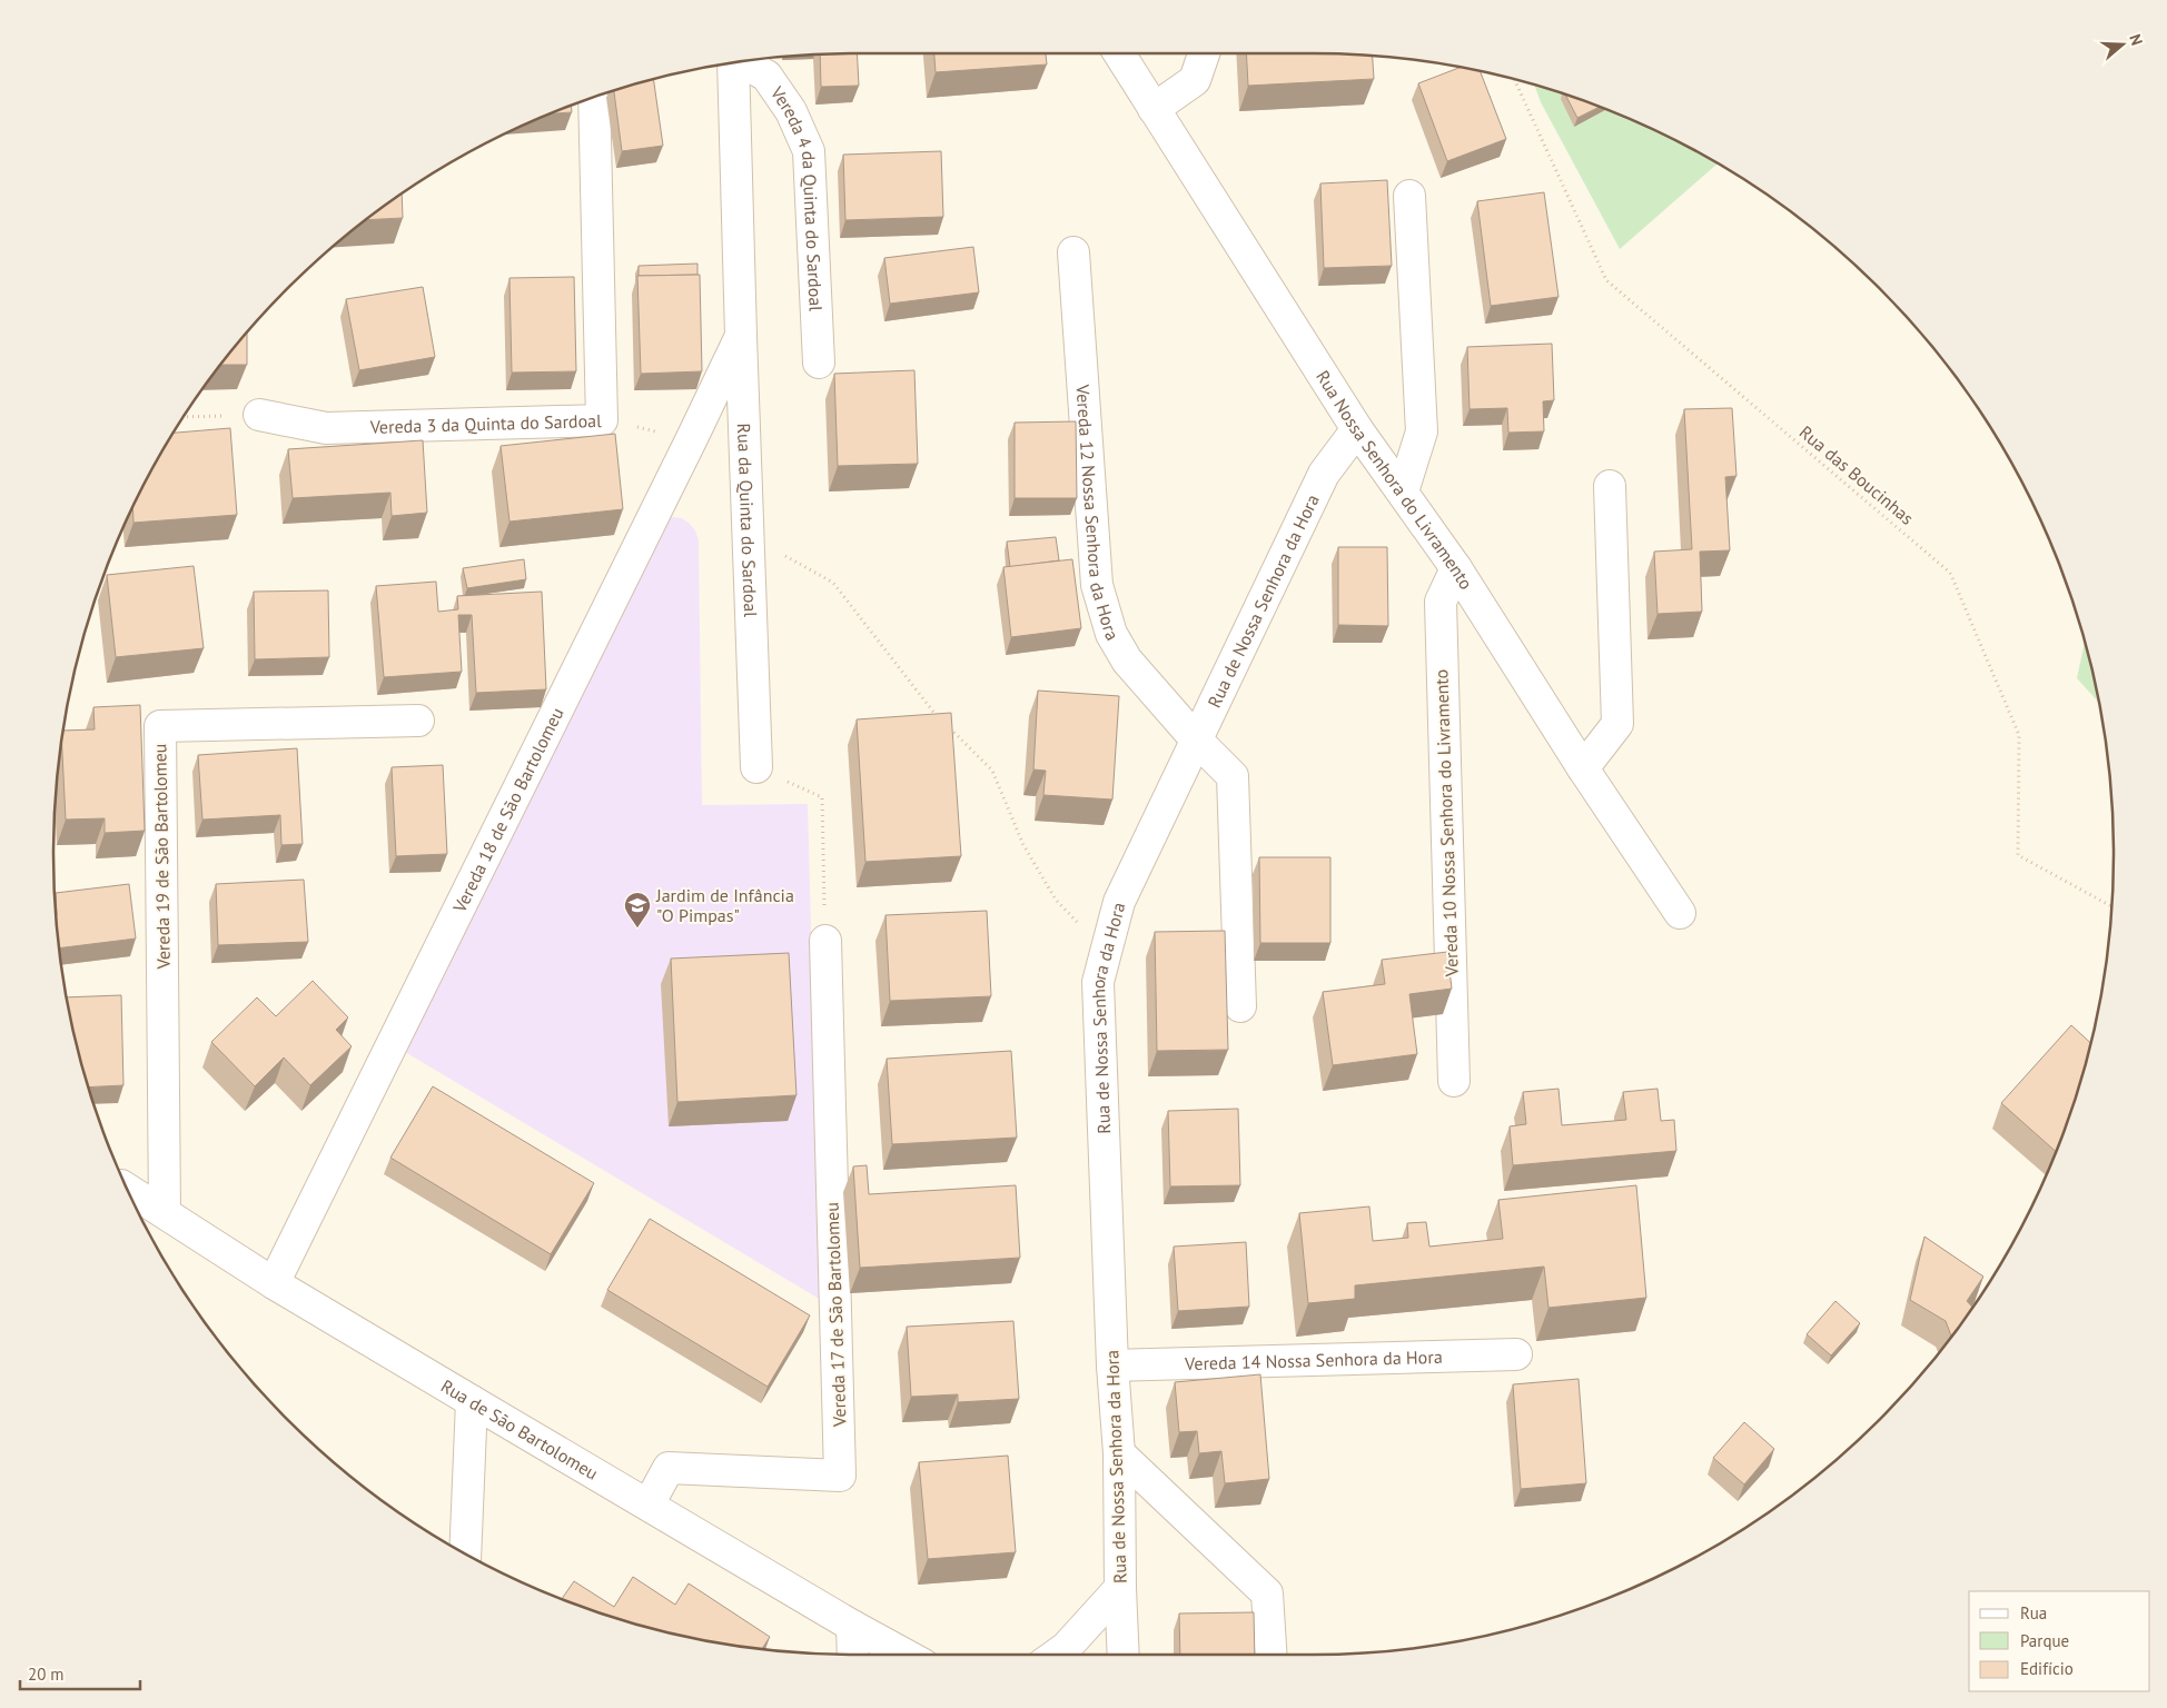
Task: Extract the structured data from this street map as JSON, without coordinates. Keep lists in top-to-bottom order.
{
  "streets": {
    "street": [
      "Vereda 4 da Quinta do Sardoal",
      "Vereda 3 da Quinta do Sardoal",
      "Rua Nossa Senhora do Livramento",
      "Vereda 12 Nossa Senhora da Hora",
      "Rua da Quinta do Sardoal",
      "Rua de Nossa Senhora da Hora",
      "Vereda 18 de São Bartolomeu",
      "Vereda 10 Nossa Senhora do Livramento",
      "Vereda 19 de São Bartolomeu",
      "Vereda 17 de São Bartolomeu",
      "Vereda 14 Nossa Senhora da Hora",
      "Rua de São Bartolomeu"
    ],
    "path": ["Rua das Boucinhas"]
  },
  "crossings": [
    ["Rua Nossa Senhora do Livramento", "Rua de Nossa Senhora da Hora"],
    ["Rua Nossa Senhora do Livramento", "Vereda 10 Nossa Senhora do Livramento"],
    ["Vereda 12 Nossa Senhora da Hora", "Rua de Nossa Senhora da Hora"],
    ["Rua da Quinta do Sardoal", "Vereda 18 de São Bartolomeu"],
    ["Rua de Nossa Senhora da Hora", "Vereda 14 Nossa Senhora da Hora"],
    ["Vereda 18 de São Bartolomeu", "Rua de São Bartolomeu"],
    ["Vereda 19 de São Bartolomeu", "Rua de São Bartolomeu"],
    ["Vereda 17 de São Bartolomeu", "Rua de São Bartolomeu"]
  ],
  "places": {
    "school or university": ["Jardim de Infância \"O Pimpas\""]
  },
  "legend": ["Rua", "Parque", "Edifício"],
  "scale_bar": "20 m",
  "north": "right"
}
